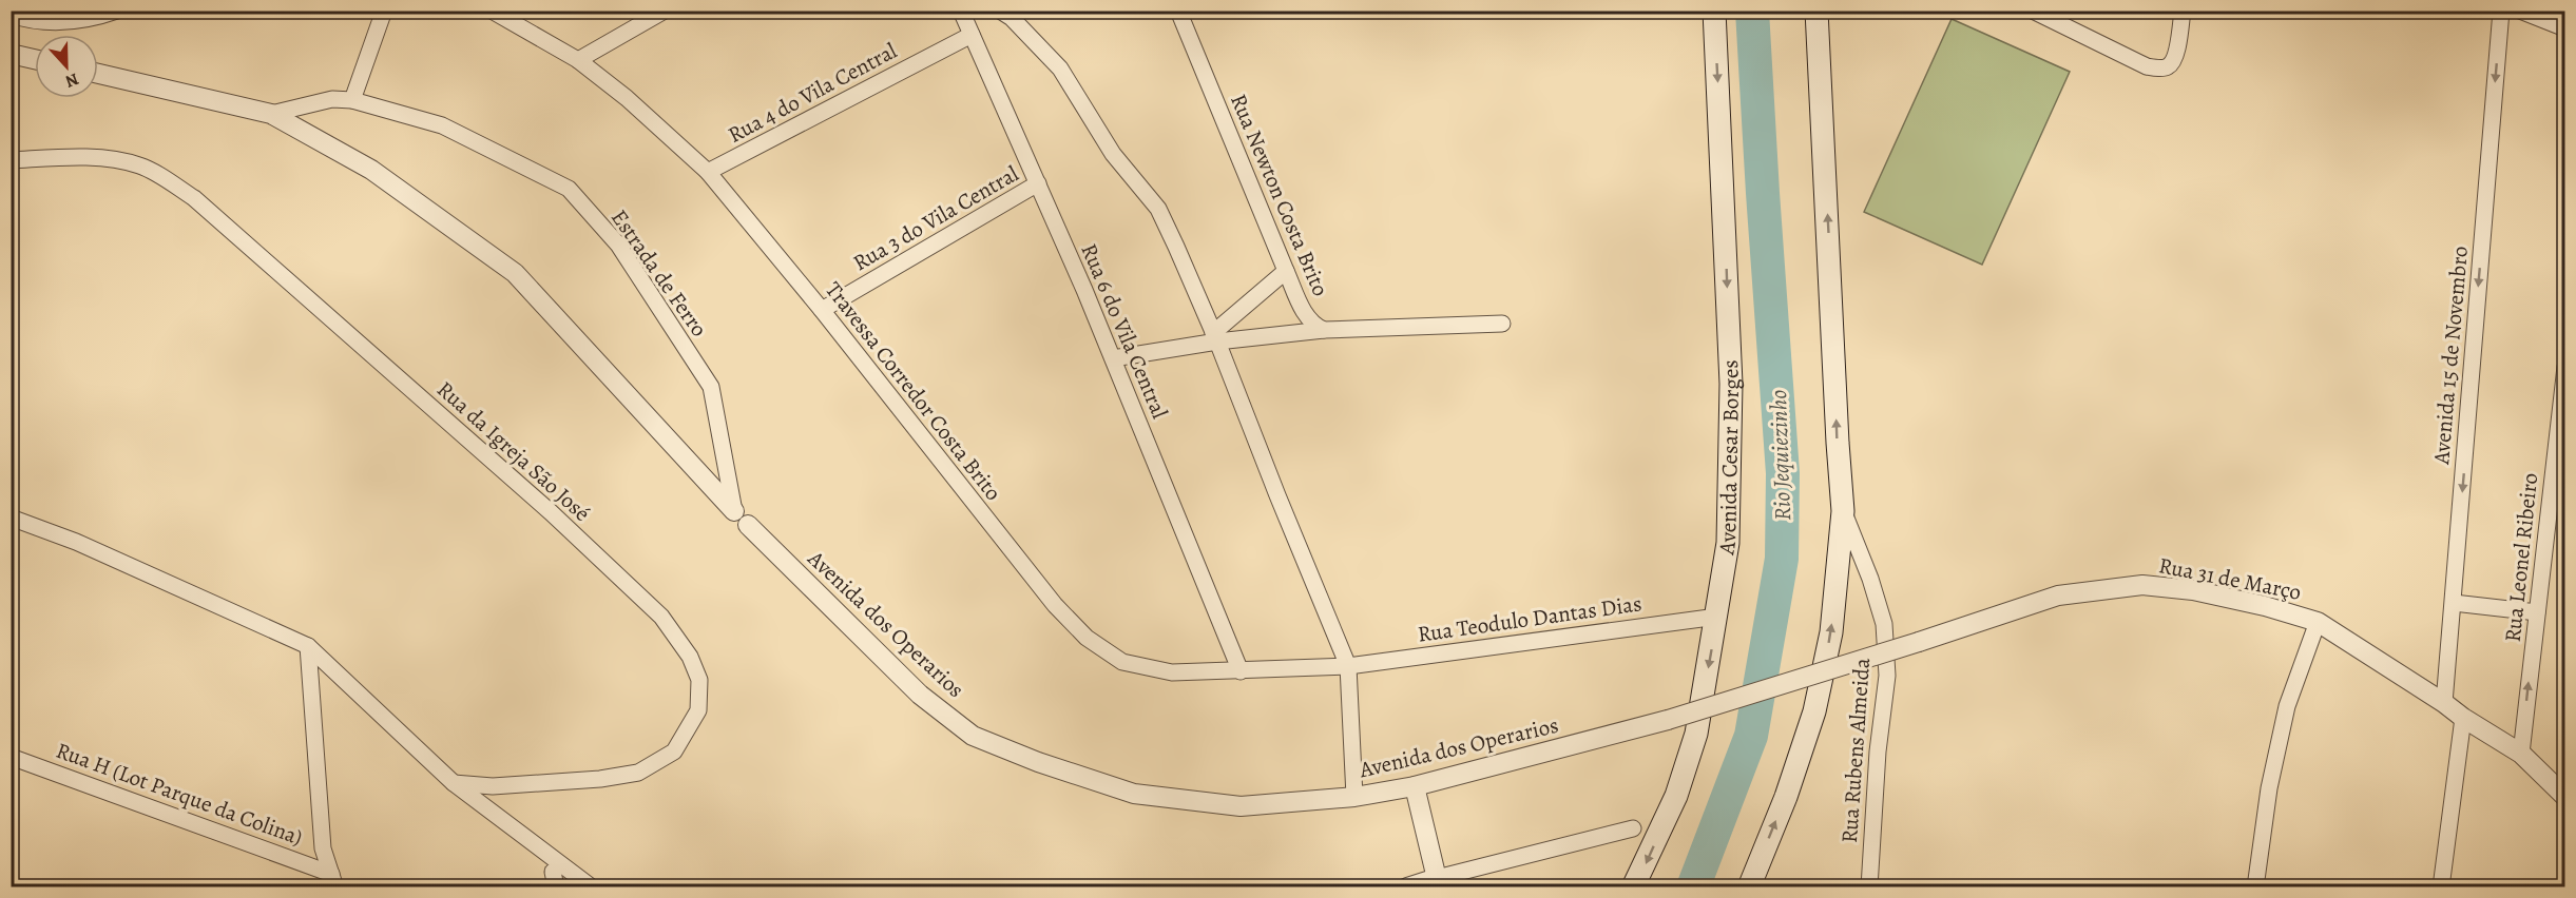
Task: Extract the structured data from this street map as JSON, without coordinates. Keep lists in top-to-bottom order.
{
  "streets": {
    "main road": ["Avenida Cesar Borges"],
    "street": [
      "Rua 4 do Vila Central",
      "Rua Newton Costa Brito",
      "Rua 3 do Vila Central",
      "Estrada de Ferro",
      "Rua 6 do Vila Central",
      "Avenida 15 de Novembro",
      "Travessa Corredor Costa Brito",
      "Rua da Igreja São José",
      "Rua Leonel Ribeiro",
      "Rua 31 de Março",
      "Rua Teodulo Dantas Dias",
      "Avenida dos Operarios",
      "Rua Rubens Almeida",
      "Rua H (Lot Parque da Colina)"
    ]
  },
  "crossings": [
    ["Rua 4 do Vila Central", "Rua 6 do Vila Central"],
    ["Rua 4 do Vila Central", "Travessa Corredor Costa Brito"],
    ["Rua 3 do Vila Central", "Rua 6 do Vila Central"],
    ["Rua 3 do Vila Central", "Travessa Corredor Costa Brito"],
    ["Rua 6 do Vila Central", "Travessa Corredor Costa Brito"],
    ["Avenida 15 de Novembro", "Rua 31 de Março"],
    ["Travessa Corredor Costa Brito", "Rua Teodulo Dantas Dias"],
    ["Avenida Cesar Borges", "Rua Teodulo Dantas Dias"],
    ["Rua Leonel Ribeiro", "Rua 31 de Março"],
    ["Rua 31 de Março", "Avenida dos Operarios"]
  ],
  "one_way": ["Avenida 15 de Novembro", "Rua Leonel Ribeiro"],
  "water": ["Rio Jequiezinho"],
  "north": "bottom"
}
